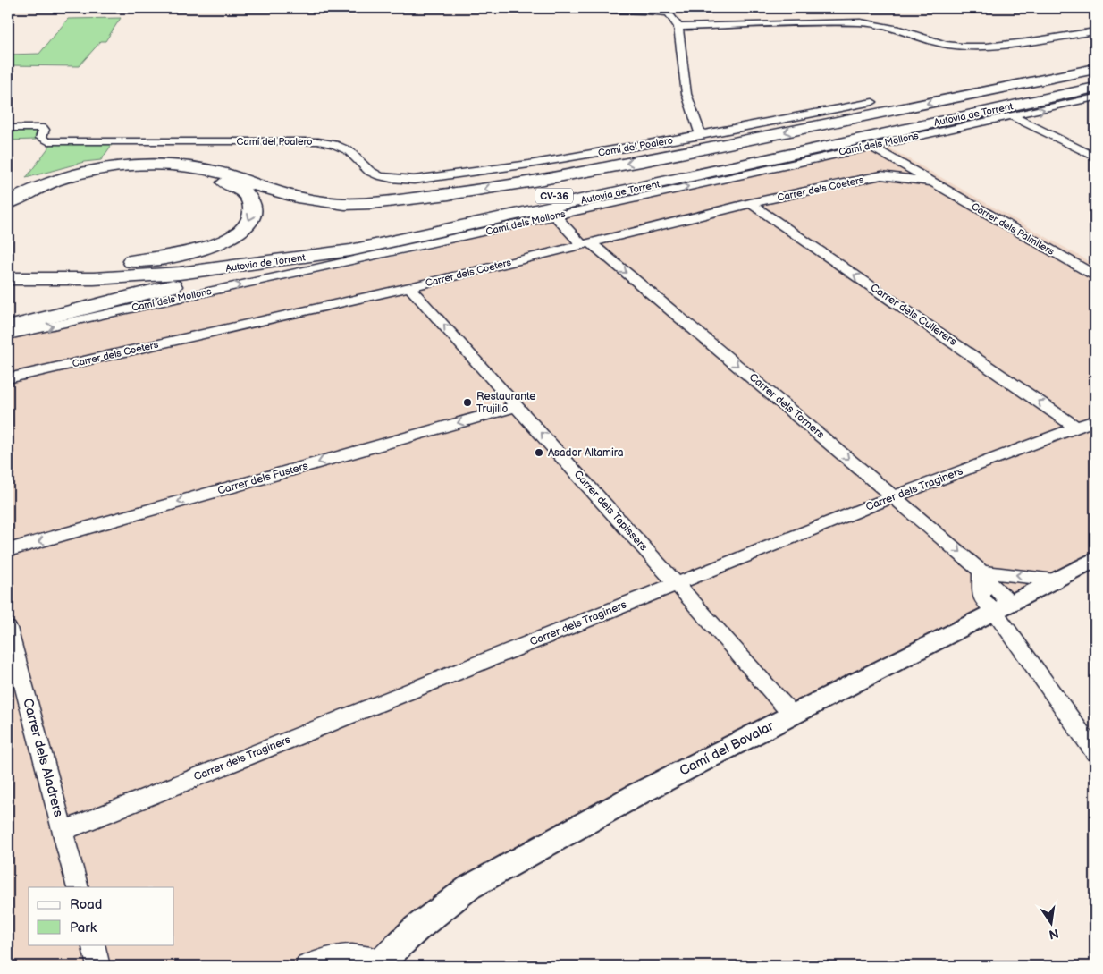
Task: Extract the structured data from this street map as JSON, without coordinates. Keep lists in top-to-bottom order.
{
  "streets": {
    "highway": ["Autovia de Torrent", "CV-36"],
    "street": [
      "Camí del Poalero",
      "Camí dels Mollons",
      "Carrer dels Coeters",
      "Carrer dels Palmiters",
      "Carrer dels Cullerers",
      "Carrer dels Torners",
      "Carrer dels Fusters",
      "Carrer dels Traginers",
      "Carrer dels Tapissers",
      "Camí del Bovalar",
      "Carrer dels Aladrers"
    ]
  },
  "crossings": [
    ["Camí dels Mollons", "Carrer dels Palmiters"],
    ["Camí dels Mollons", "Carrer dels Torners"],
    ["Carrer dels Coeters", "Carrer dels Palmiters"],
    ["Carrer dels Coeters", "Carrer dels Cullerers"],
    ["Carrer dels Coeters", "Carrer dels Torners"],
    ["Carrer dels Coeters", "Carrer dels Tapissers"],
    ["Carrer dels Cullerers", "Carrer dels Traginers"],
    ["Carrer dels Torners", "Carrer dels Traginers"],
    ["Carrer dels Fusters", "Carrer dels Tapissers"],
    ["Carrer dels Traginers", "Carrer dels Tapissers"],
    ["Carrer dels Traginers", "Carrer dels Aladrers"],
    ["Carrer dels Tapissers", "Camí del Bovalar"]
  ],
  "one_way": [
    "Carrer dels Cullerers",
    "Carrer dels Torners",
    "Carrer dels Fusters",
    "Carrer dels Tapissers"
  ],
  "places": ["Restaurante Trujillo", "Asador Altamira"],
  "legend": ["Road", "Park"],
  "north": "bottom"
}
